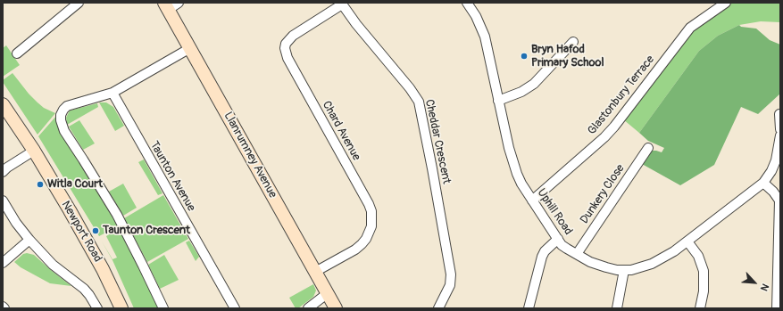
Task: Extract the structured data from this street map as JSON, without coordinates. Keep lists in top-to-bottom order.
{
  "streets": {
    "street": [
      "Glastonbury Terrace",
      "Chard Avenue",
      "Cheddar Crescent",
      "Llanrumney Avenue",
      "Taunton Avenue",
      "Dunkery Close",
      "Uphill Road",
      "Newport Road"
    ]
  },
  "crossings": [
    ["Glastonbury Terrace", "Uphill Road"],
    ["Chard Avenue", "Cheddar Crescent"],
    ["Chard Avenue", "Llanrumney Avenue"],
    ["Dunkery Close", "Uphill Road"]
  ],
  "places": ["Bryn Hafod Primary School", "Witla Court", "Taunton Crescent"],
  "north": "bottom right"
}
